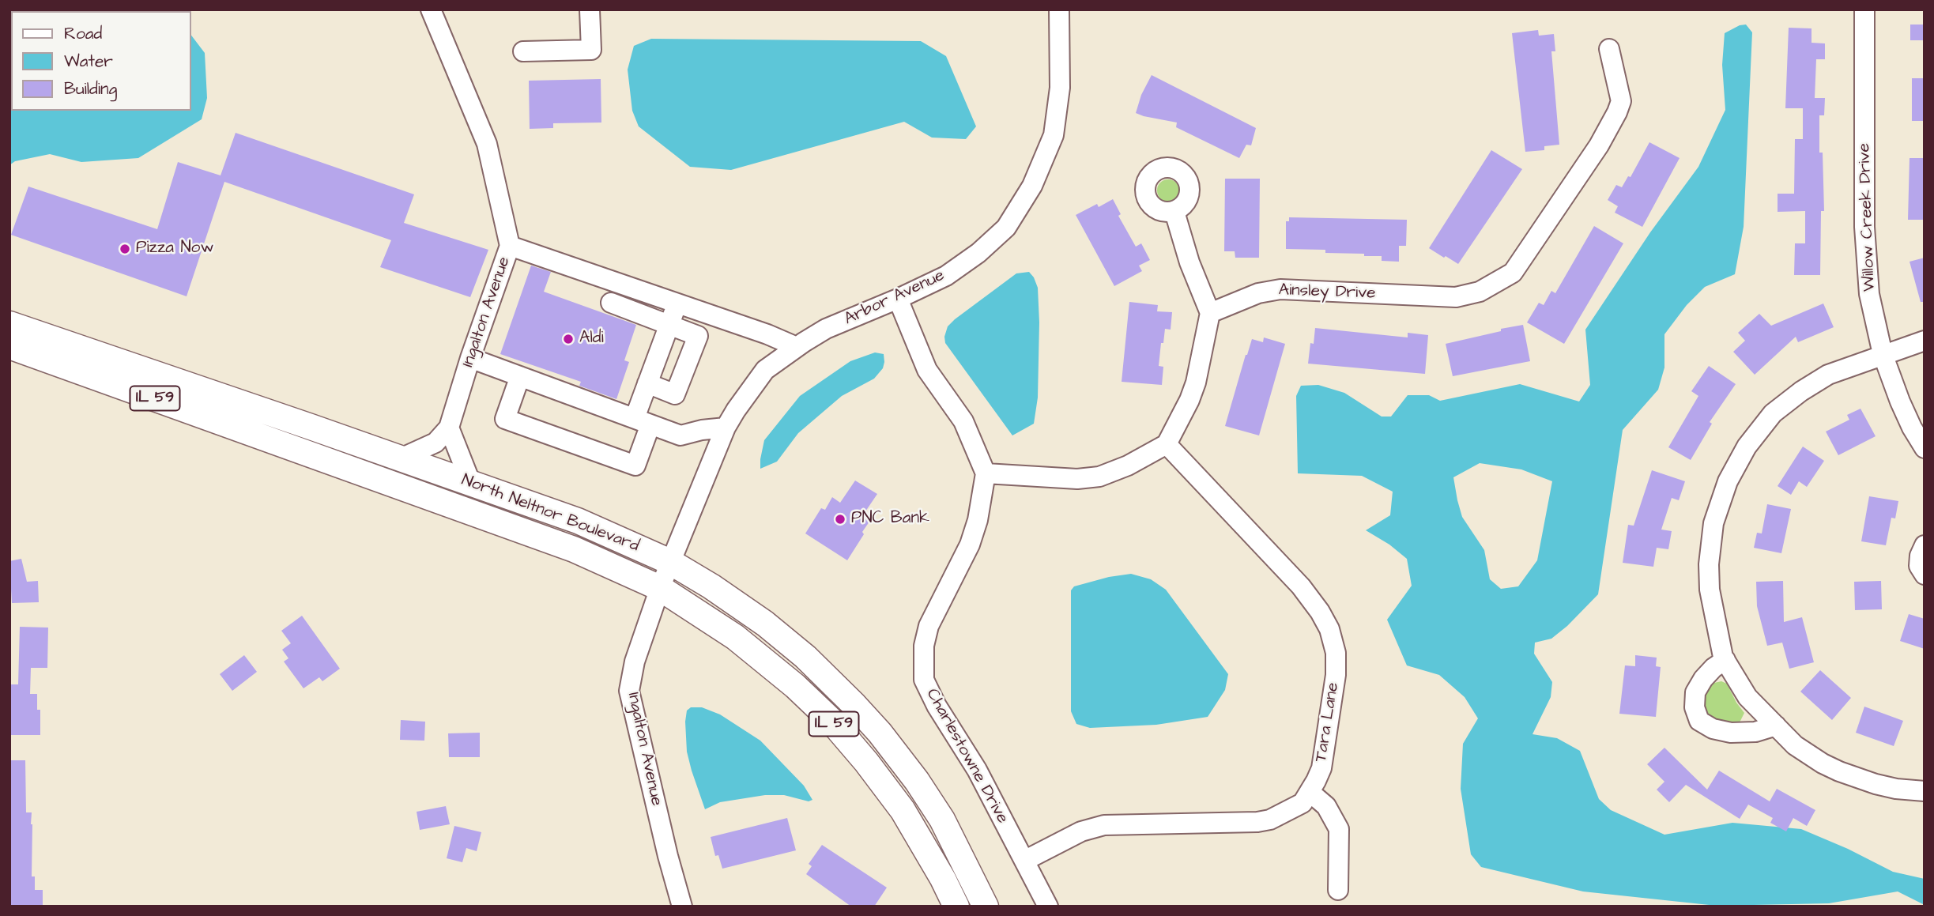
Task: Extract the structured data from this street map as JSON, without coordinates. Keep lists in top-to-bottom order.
{
  "streets": {
    "main road": ["IL 59", "North Neltnor Boulevard"],
    "street": [
      "Willow Creek Drive",
      "Ainsley Drive",
      "Arbor Avenue",
      "Ingalton Avenue",
      "Tara Lane",
      "Charlestowne Drive"
    ]
  },
  "crossings": [
    ["Arbor Avenue", "Ingalton Avenue"],
    ["Arbor Avenue", "North Neltnor Boulevard"],
    ["Ingalton Avenue", "North Neltnor Boulevard"],
    ["Tara Lane", "Charlestowne Drive"]
  ],
  "places": ["Pizza Now", "Aldi", "PNC Bank"],
  "legend": ["Road", "Water", "Building"]
}
